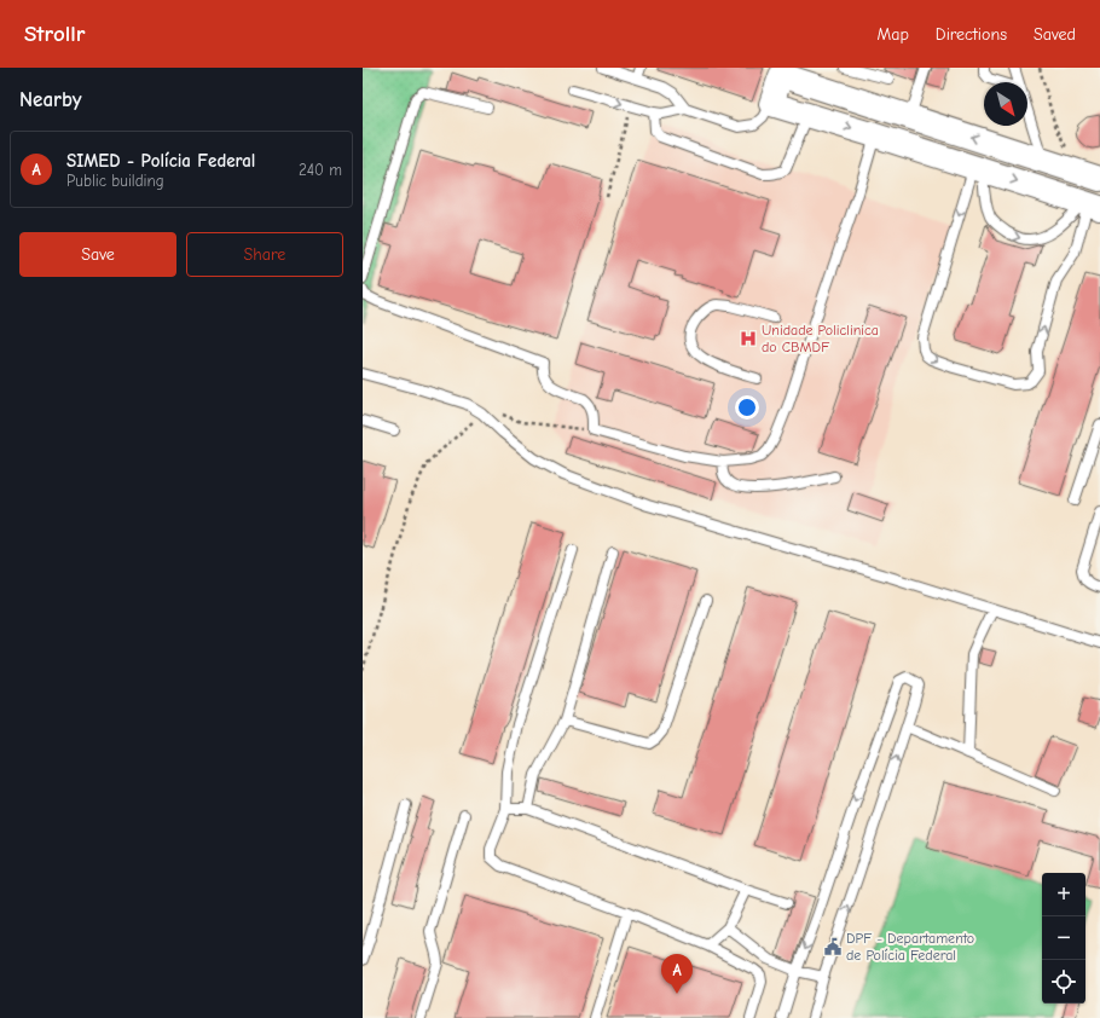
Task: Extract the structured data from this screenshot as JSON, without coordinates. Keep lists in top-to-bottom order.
{
  "places": {
    "hospital": ["Unidade Policlinica do CBMDF"],
    "public building": ["DPF - Departamento de Polícia Federal"]
  },
  "north": "bottom right",
  "page": {
    "header": "Strollr",
    "nav": ["Map", "Directions", "Saved"],
    "heading": "Nearby",
    "list": [
      {
        "mark": "A",
        "name": "SIMED - Polícia Federal",
        "note": "Public building",
        "value": "240 m"
      }
    ],
    "buttons": ["Save", "Share"],
    "map_buttons": ["+", "−"],
    "pins": "A"
  }
}
